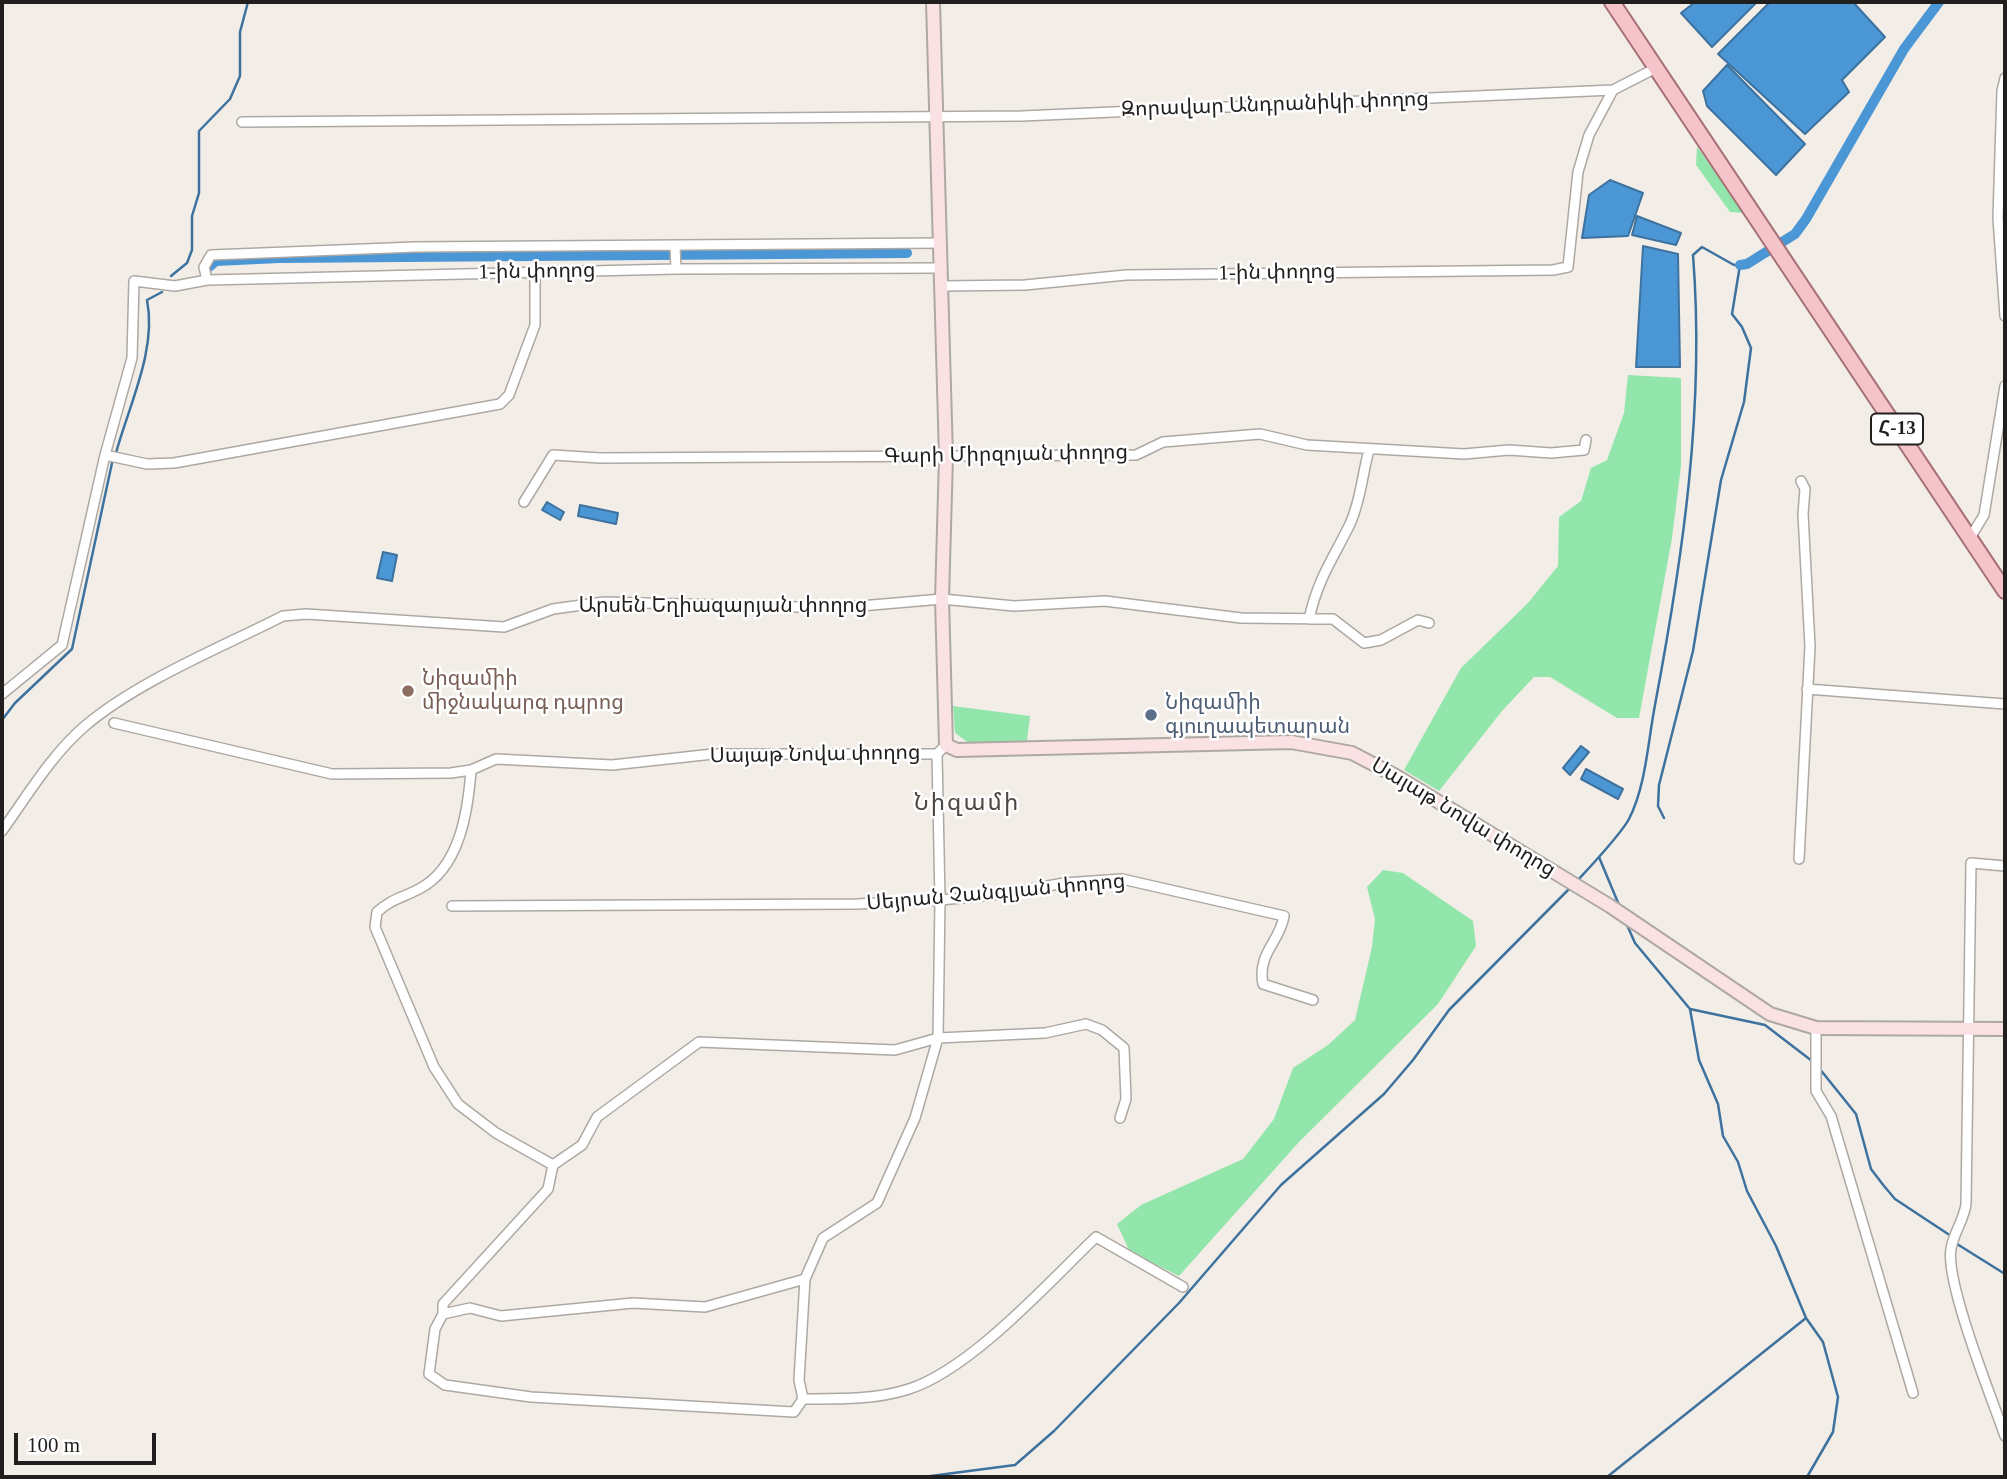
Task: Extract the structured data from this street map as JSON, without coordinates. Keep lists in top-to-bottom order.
{
  "streets": {
    "main road": ["Հ-13", "Սայաթ Նովա փողոց"],
    "street": [
      "Զորավար Անդրանիկի փողոց",
      "1-ին փողոց",
      "Գարի Միրզոյան փողոց",
      "Արսեն Եղիազարյան փողոց",
      "Սեյրան Չանգլյան փողոց"
    ]
  },
  "crossings": [
    ["Զորավար Անդրանիկի փողոց", "1-ին փողոց"]
  ],
  "districts": ["Նիզամի"],
  "places": ["Նիզամիի միջնակարգ դպրոց", "Նիզամիի գյուղապետարան"],
  "scale_bar": "100 m"
}
